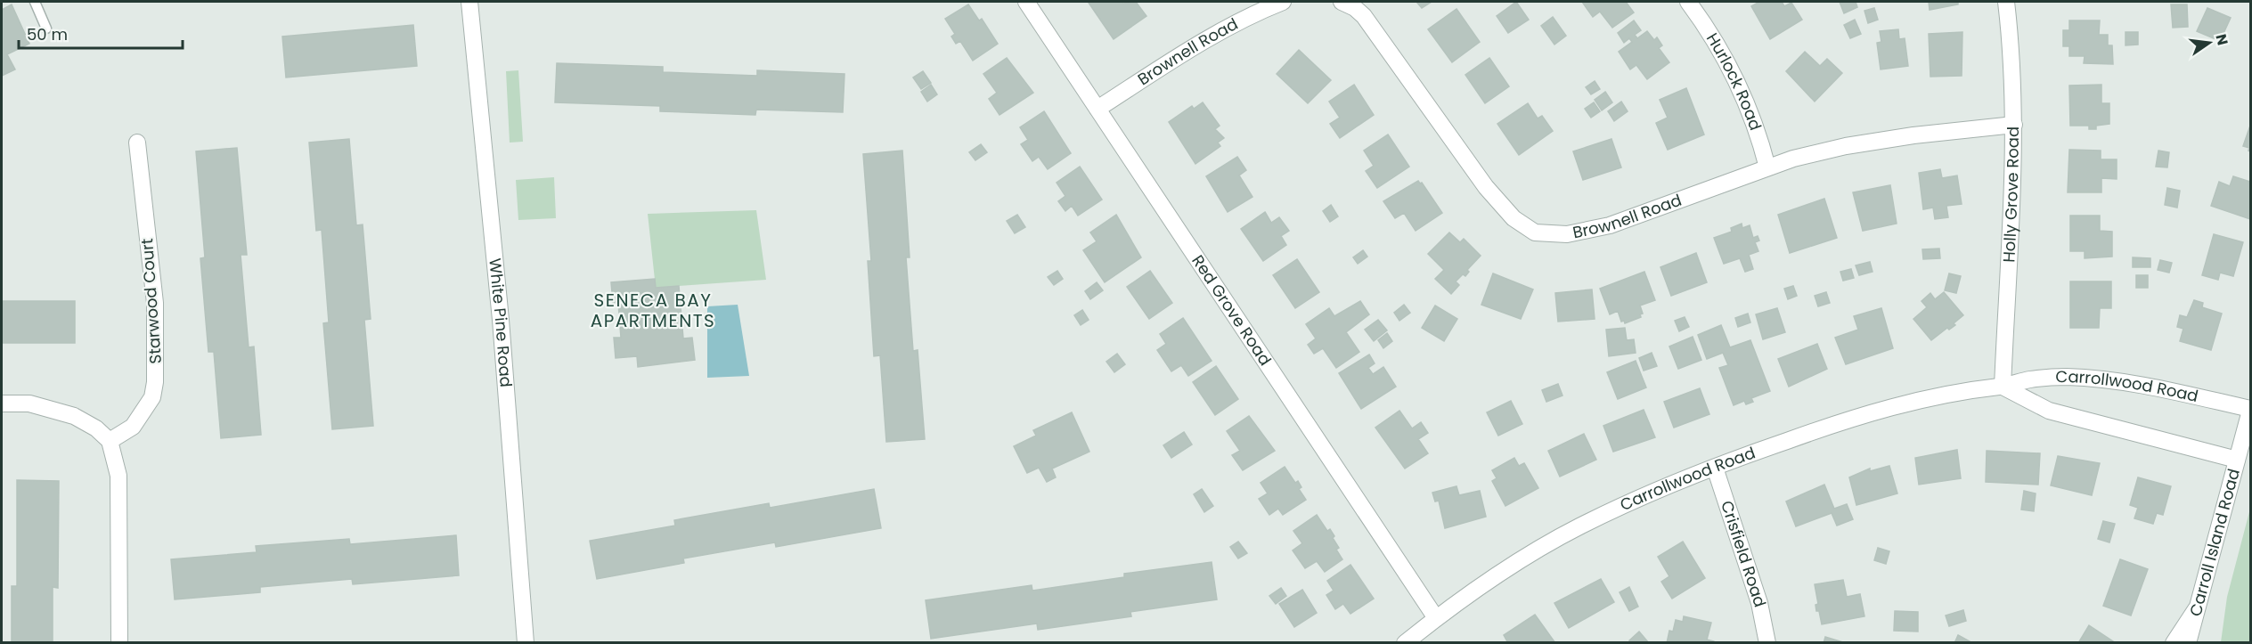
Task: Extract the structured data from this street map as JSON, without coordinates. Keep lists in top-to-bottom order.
{
  "streets": {
    "street": [
      "Brownell Road",
      "Hurlock Road",
      "Holly Grove Road",
      "Starwood Court",
      "Red Grove Road",
      "White Pine Road",
      "Carrollwood Road",
      "Carroll Island Road",
      "Crisfield Road"
    ]
  },
  "crossings": [
    ["Brownell Road", "Hurlock Road"],
    ["Brownell Road", "Holly Grove Road"],
    ["Brownell Road", "Red Grove Road"],
    ["Holly Grove Road", "Carrollwood Road"],
    ["Red Grove Road", "Carrollwood Road"],
    ["Carrollwood Road", "Carroll Island Road"],
    ["Carrollwood Road", "Crisfield Road"]
  ],
  "districts": ["SENECA BAY APARTMENTS"],
  "scale_bar": "50 m",
  "north": "right"
}
